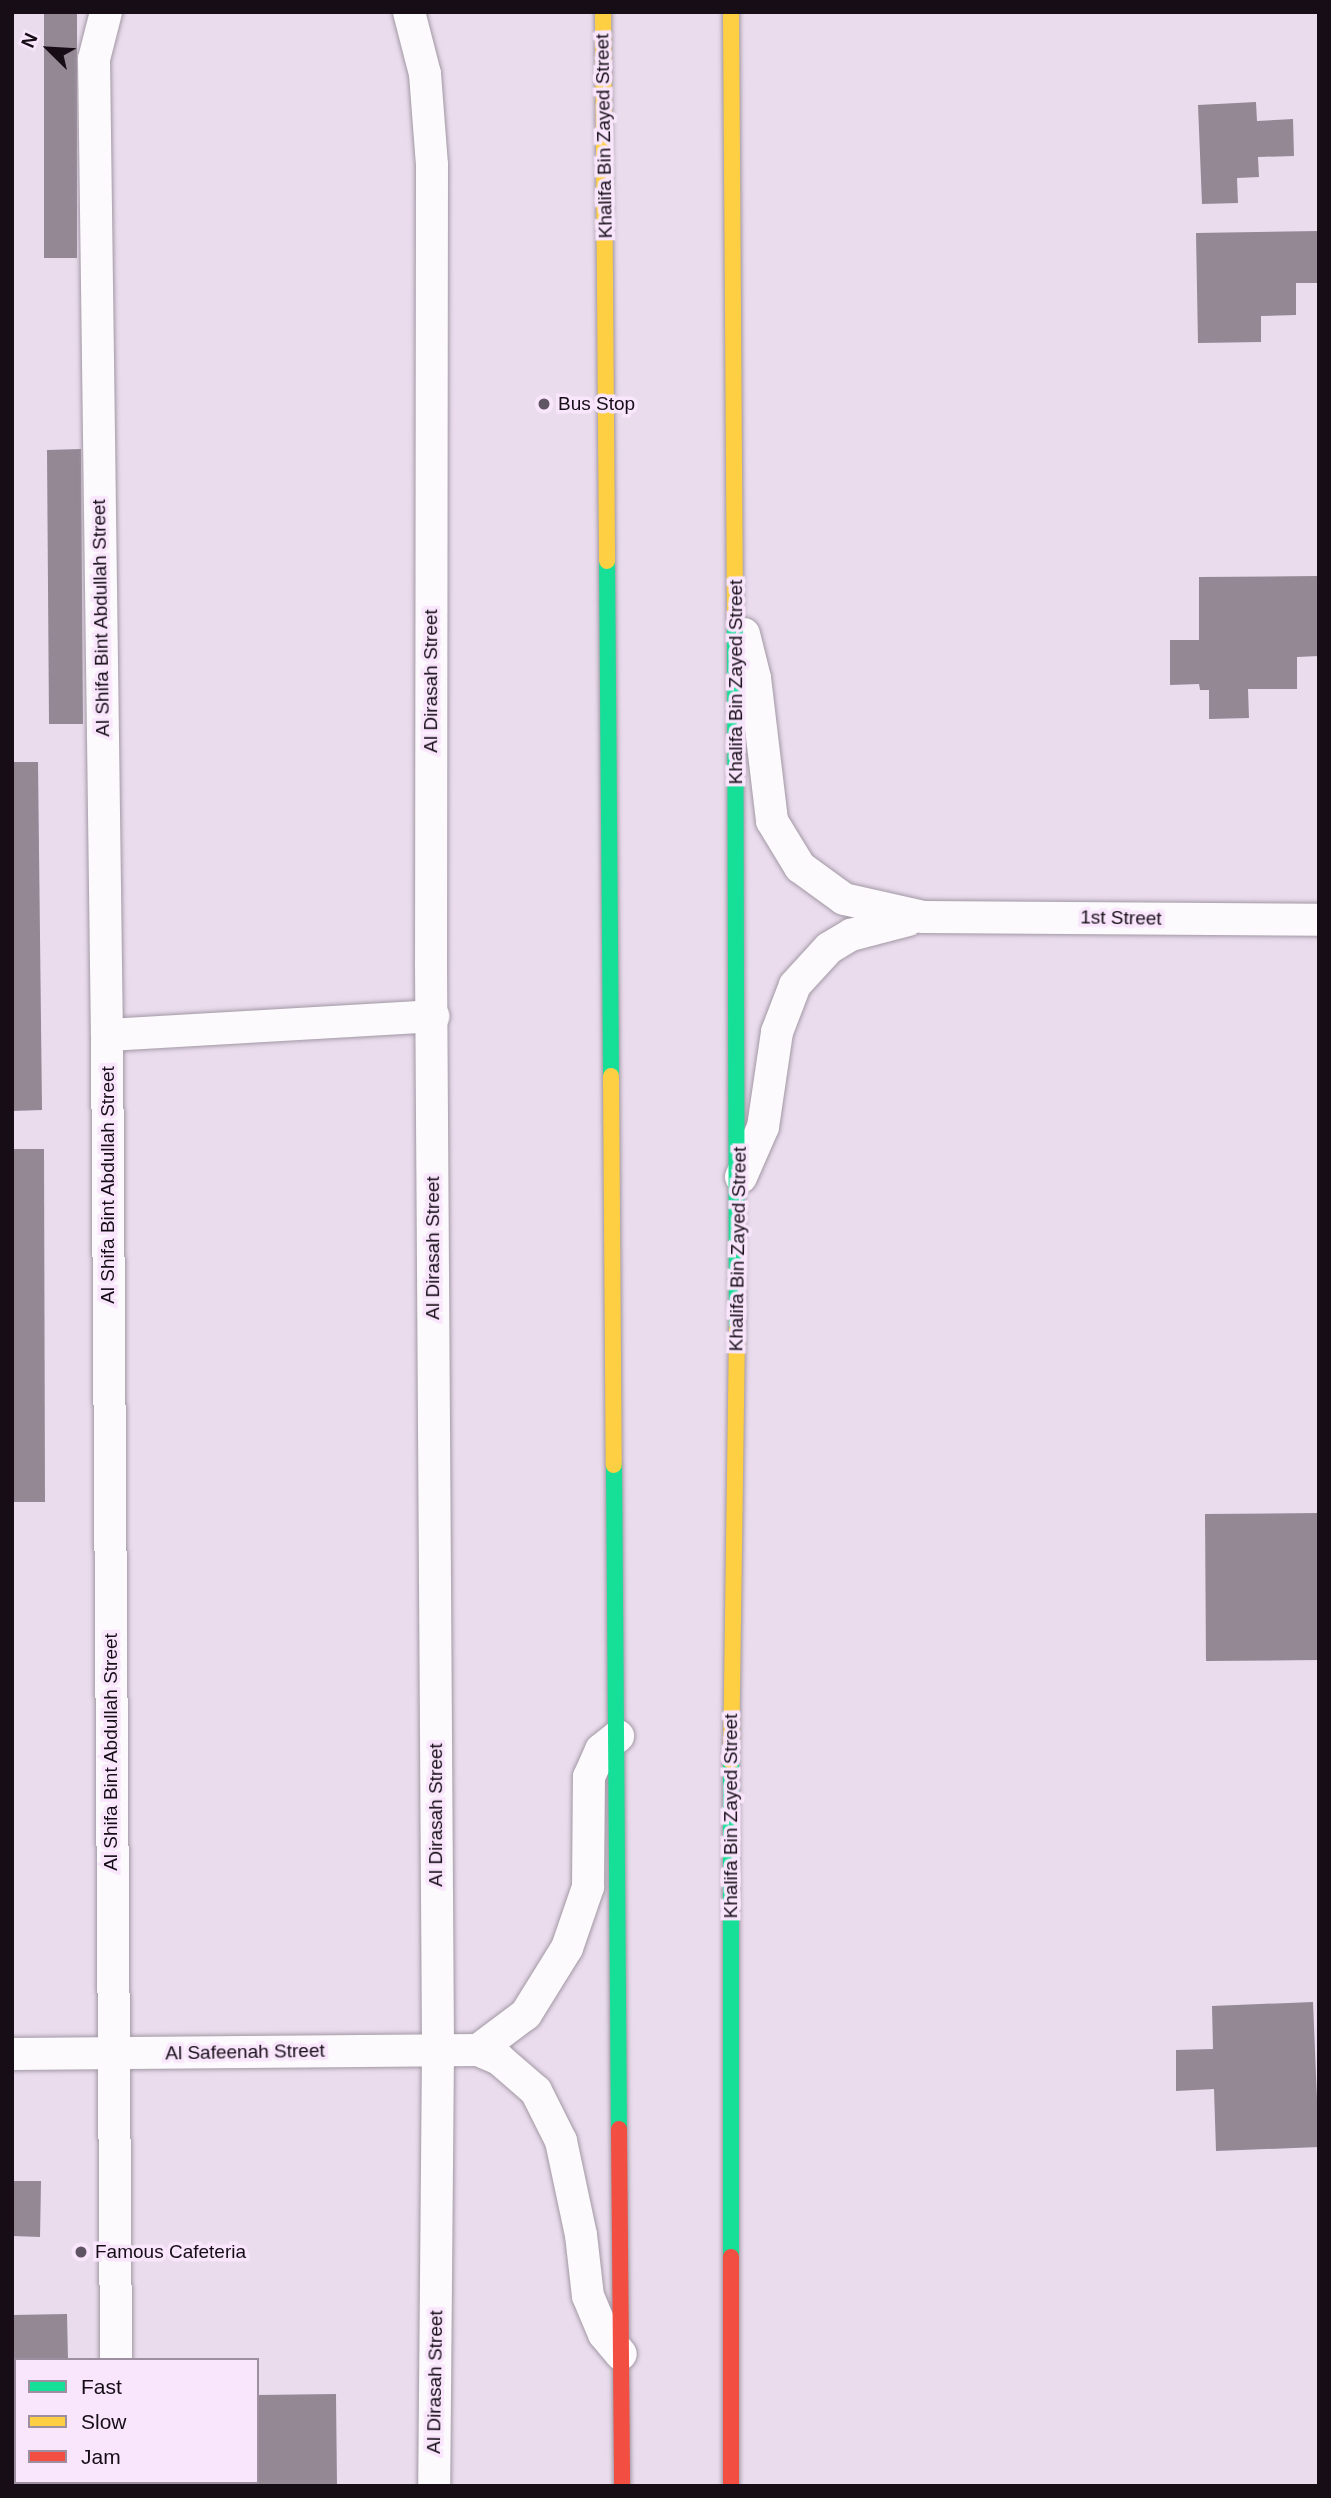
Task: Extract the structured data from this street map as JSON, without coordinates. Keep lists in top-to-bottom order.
{
  "streets": {
    "highway": ["Khalifa Bin Zayed Street"],
    "street": [
      "Al Shifa Bint Abdullah Street",
      "Al Dirasah Street",
      "1st Street",
      "Al Safeenah Street"
    ]
  },
  "crossings": [
    ["Khalifa Bin Zayed Street", "1st Street"],
    ["Al Shifa Bint Abdullah Street", "Al Safeenah Street"],
    ["Al Dirasah Street", "Al Safeenah Street"]
  ],
  "places": ["Bus Stop", "Famous Cafeteria"],
  "legend": ["Fast", "Slow", "Jam"],
  "north": "top left"
}
